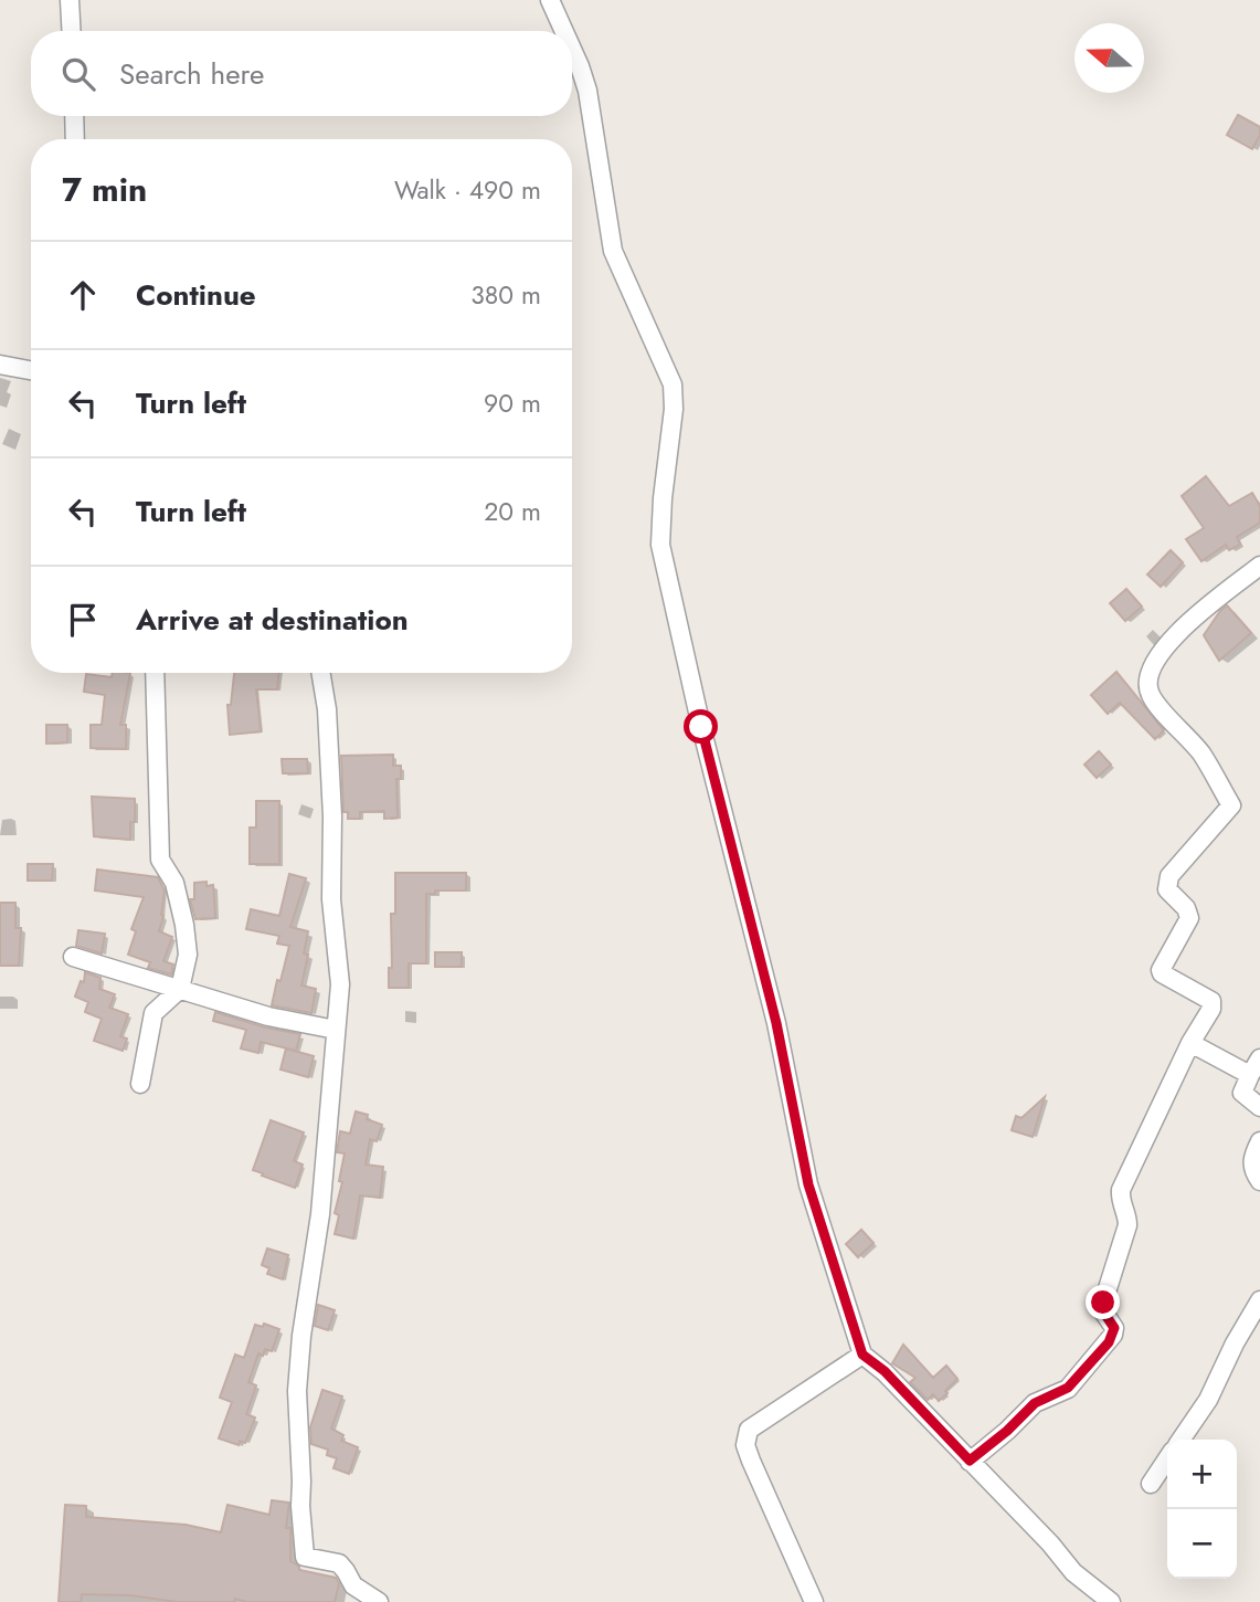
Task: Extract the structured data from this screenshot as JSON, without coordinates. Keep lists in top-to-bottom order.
{
  "north": "left",
  "page": {
    "search": "Search here",
    "heading": ["7 min", "Walk · 490 m"],
    "list": [
      ["Continue", "380 m"],
      ["Turn left", "90 m"],
      ["Turn left", "20 m"],
      "Arrive at destination"
    ],
    "map_buttons": ["+", "−"]
  }
}
